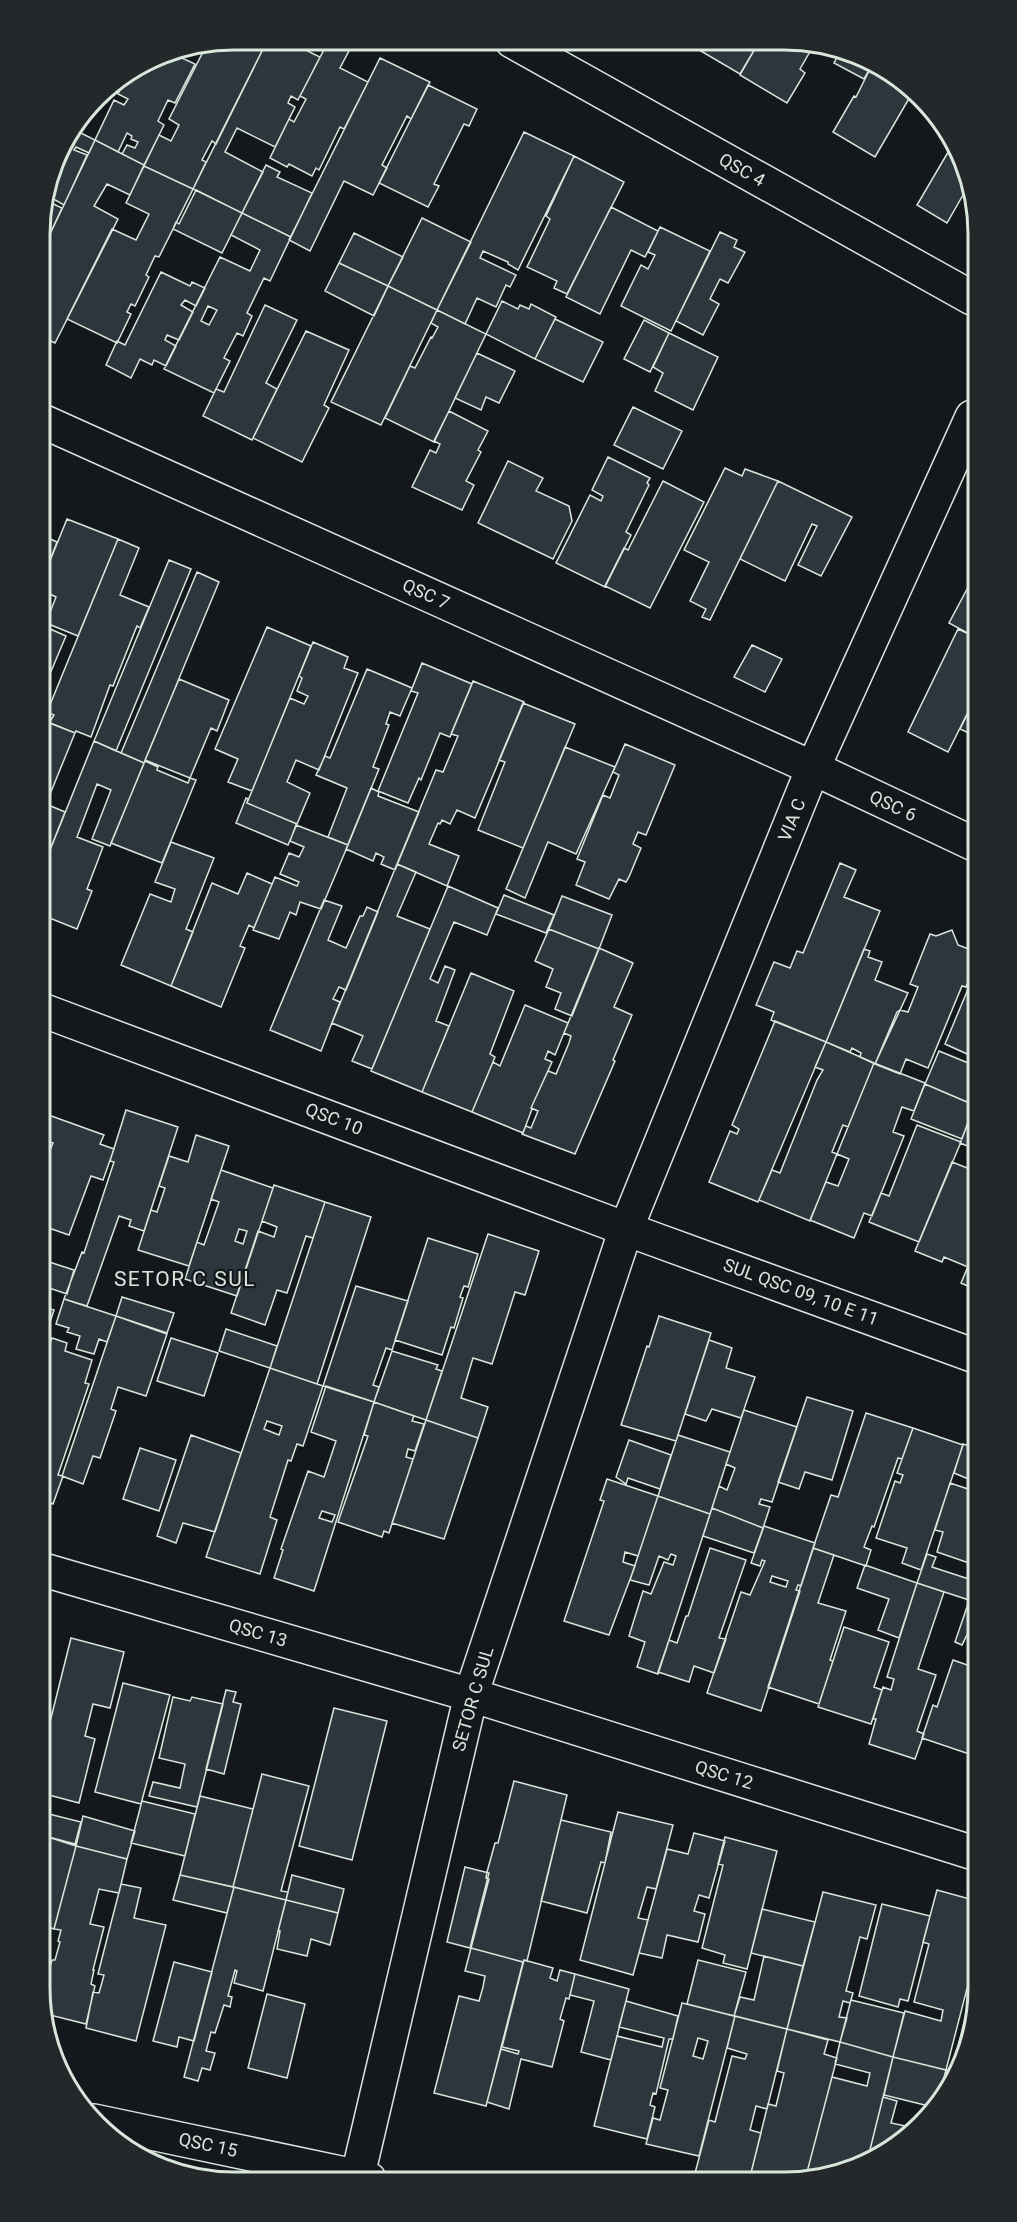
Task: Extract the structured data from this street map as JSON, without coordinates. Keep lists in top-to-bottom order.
{
  "streets": {
    "street": [
      "QSC 4",
      "QSC 7",
      "QSC 6",
      "VIA C",
      "QSC 10",
      "SUL QSC 09, 10 E 11",
      "QSC 13",
      "SETOR C SUL",
      "QSC 12",
      "QSC 15"
    ]
  },
  "crossings": [
    ["QSC 7", "QSC 6"],
    ["QSC 7", "VIA C"],
    ["QSC 6", "VIA C"],
    ["VIA C", "QSC 10"],
    ["VIA C", "SUL QSC 09, 10 E 11"],
    ["VIA C", "SETOR C SUL"],
    ["QSC 10", "SUL QSC 09, 10 E 11"],
    ["QSC 10", "SETOR C SUL"],
    ["SUL QSC 09, 10 E 11", "SETOR C SUL"],
    ["QSC 13", "SETOR C SUL"],
    ["QSC 13", "QSC 12"],
    ["SETOR C SUL", "QSC 12"]
  ],
  "districts": ["SETOR C SUL"]
}
